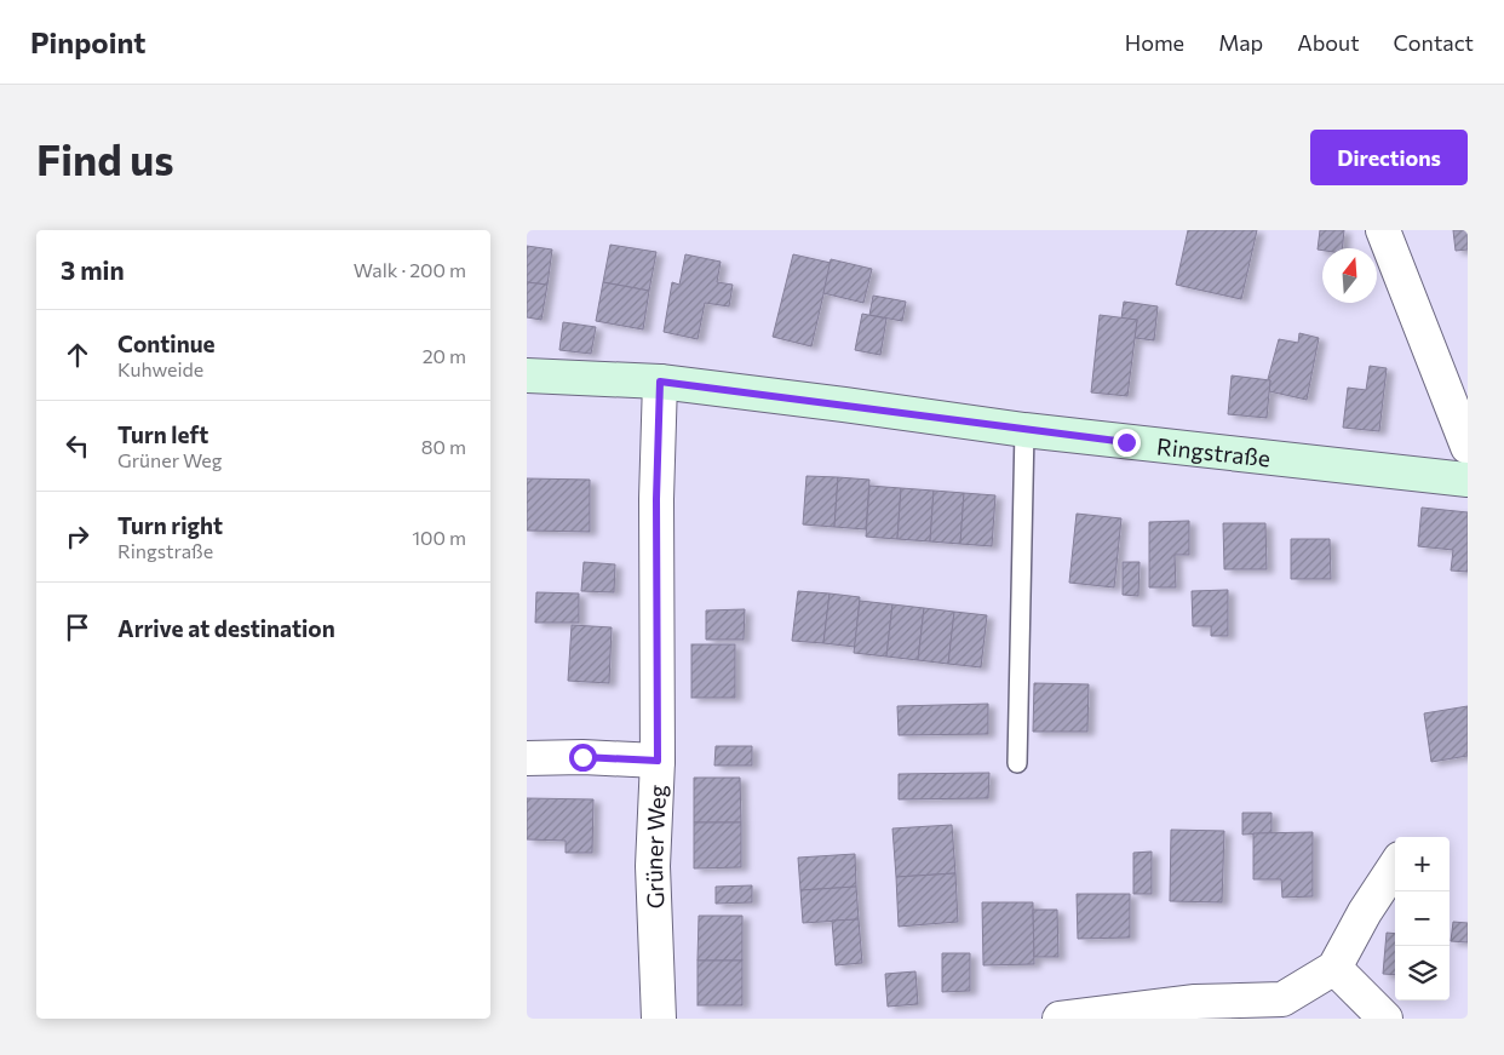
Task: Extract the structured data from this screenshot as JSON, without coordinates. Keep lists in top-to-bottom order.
{
  "streets": {
    "street": ["Ringstraße", "Grüner Weg"]
  },
  "crossings": [
    ["Ringstraße", "Grüner Weg"]
  ],
  "north": "top",
  "page": {
    "header": "Pinpoint",
    "nav": [
      "Home",
      "Map",
      "About",
      "Contact"
    ],
    "buttons": "Directions",
    "title": "Find us",
    "heading": ["3 min", "Walk · 200 m"],
    "list": [
      ["Continue", "Kuhweide", "20 m"],
      ["Turn left", "Grüner Weg", "80 m"],
      ["Turn right", "Ringstraße", "100 m"],
      "Arrive at destination"
    ],
    "map_buttons": ["+", "−"]
  }
}
